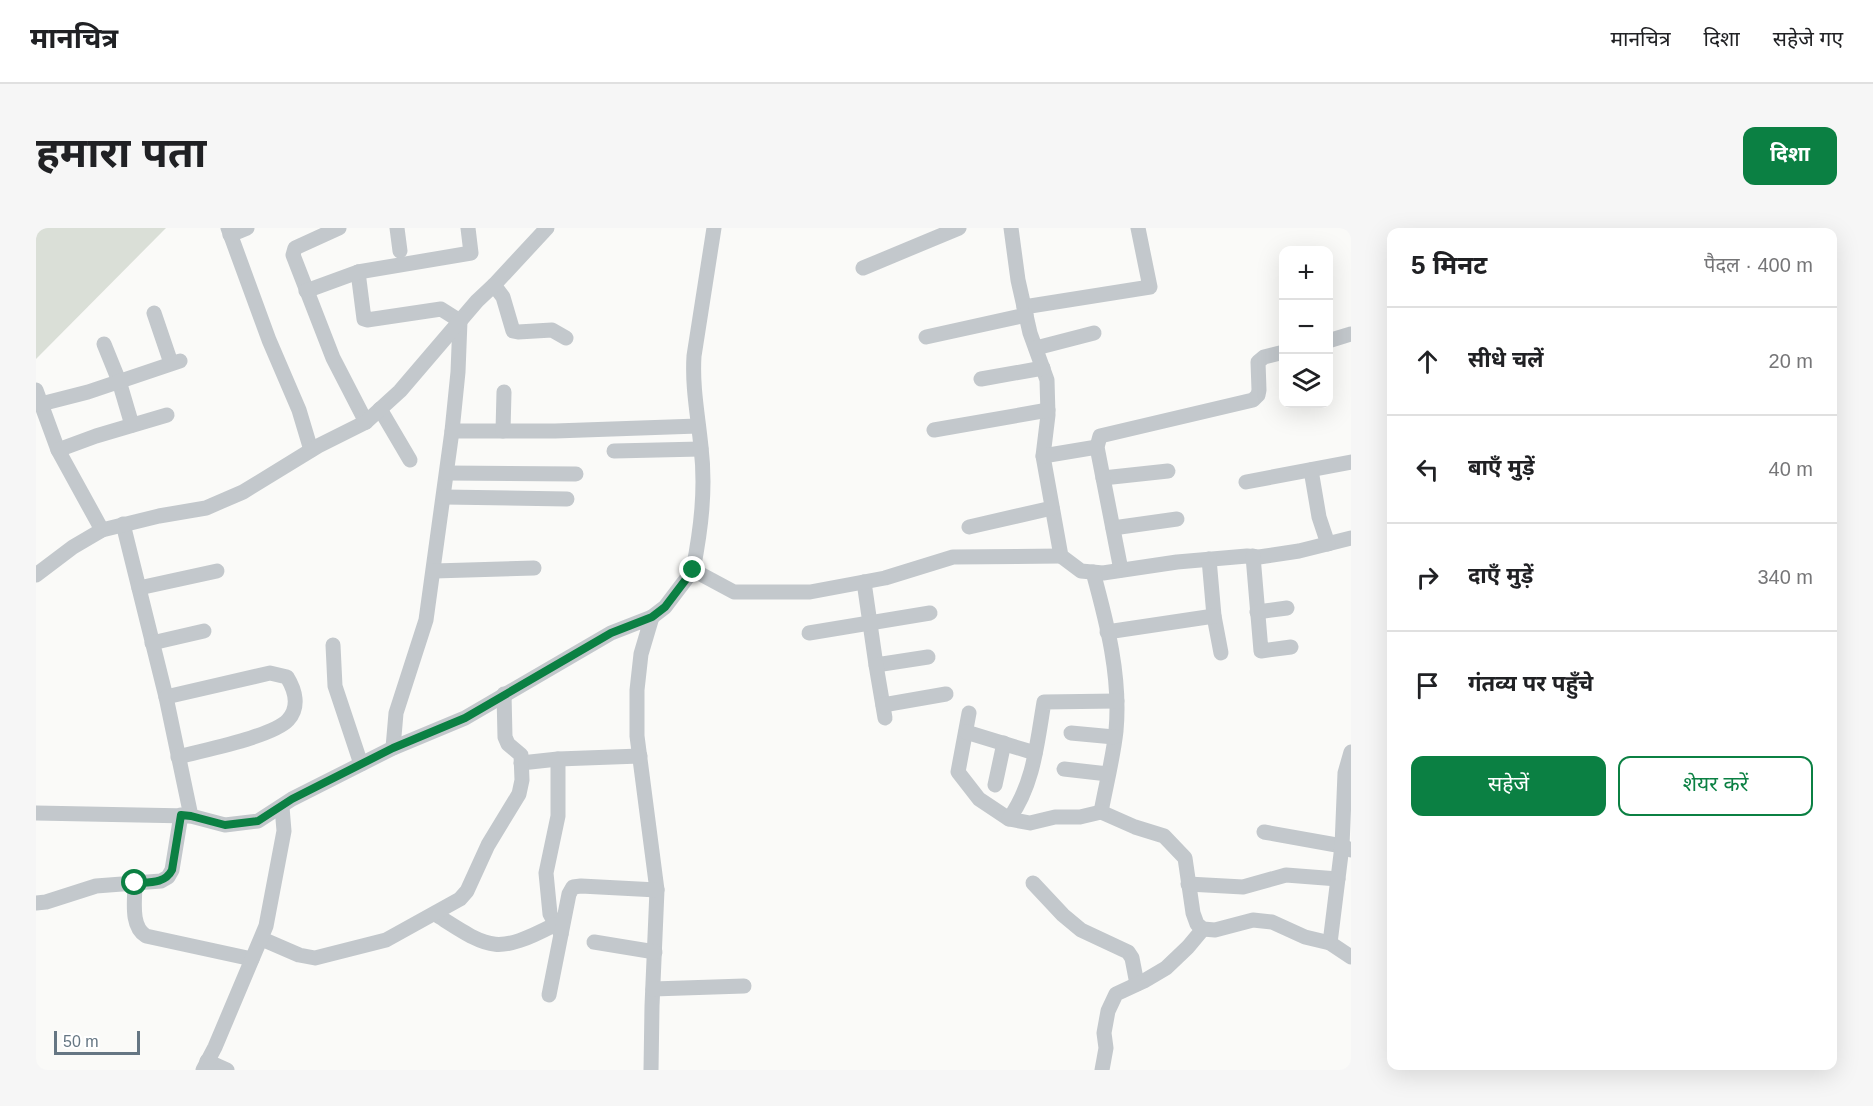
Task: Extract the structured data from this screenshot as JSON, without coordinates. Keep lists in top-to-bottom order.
{
  "scale_bar": "50 m",
  "page": {
    "header": "मानचित्र",
    "nav": ["मानचित्र", "दिशा", "सहेजे गए"],
    "buttons": [
      "दिशा",
      ["सहेजें", "शेयर करें"]
    ],
    "title": "हमारा पता",
    "heading": ["5 मिनट", "पैदल · 400 m"],
    "map_buttons": ["+", "−"],
    "list": [
      ["सीधे चलें", "20 m"],
      ["बाएँ मुड़ें", "40 m"],
      ["दाएँ मुड़ें", "340 m"],
      "गंतव्य पर पहुँचे"
    ],
    "scale": "50 m"
  }
}
